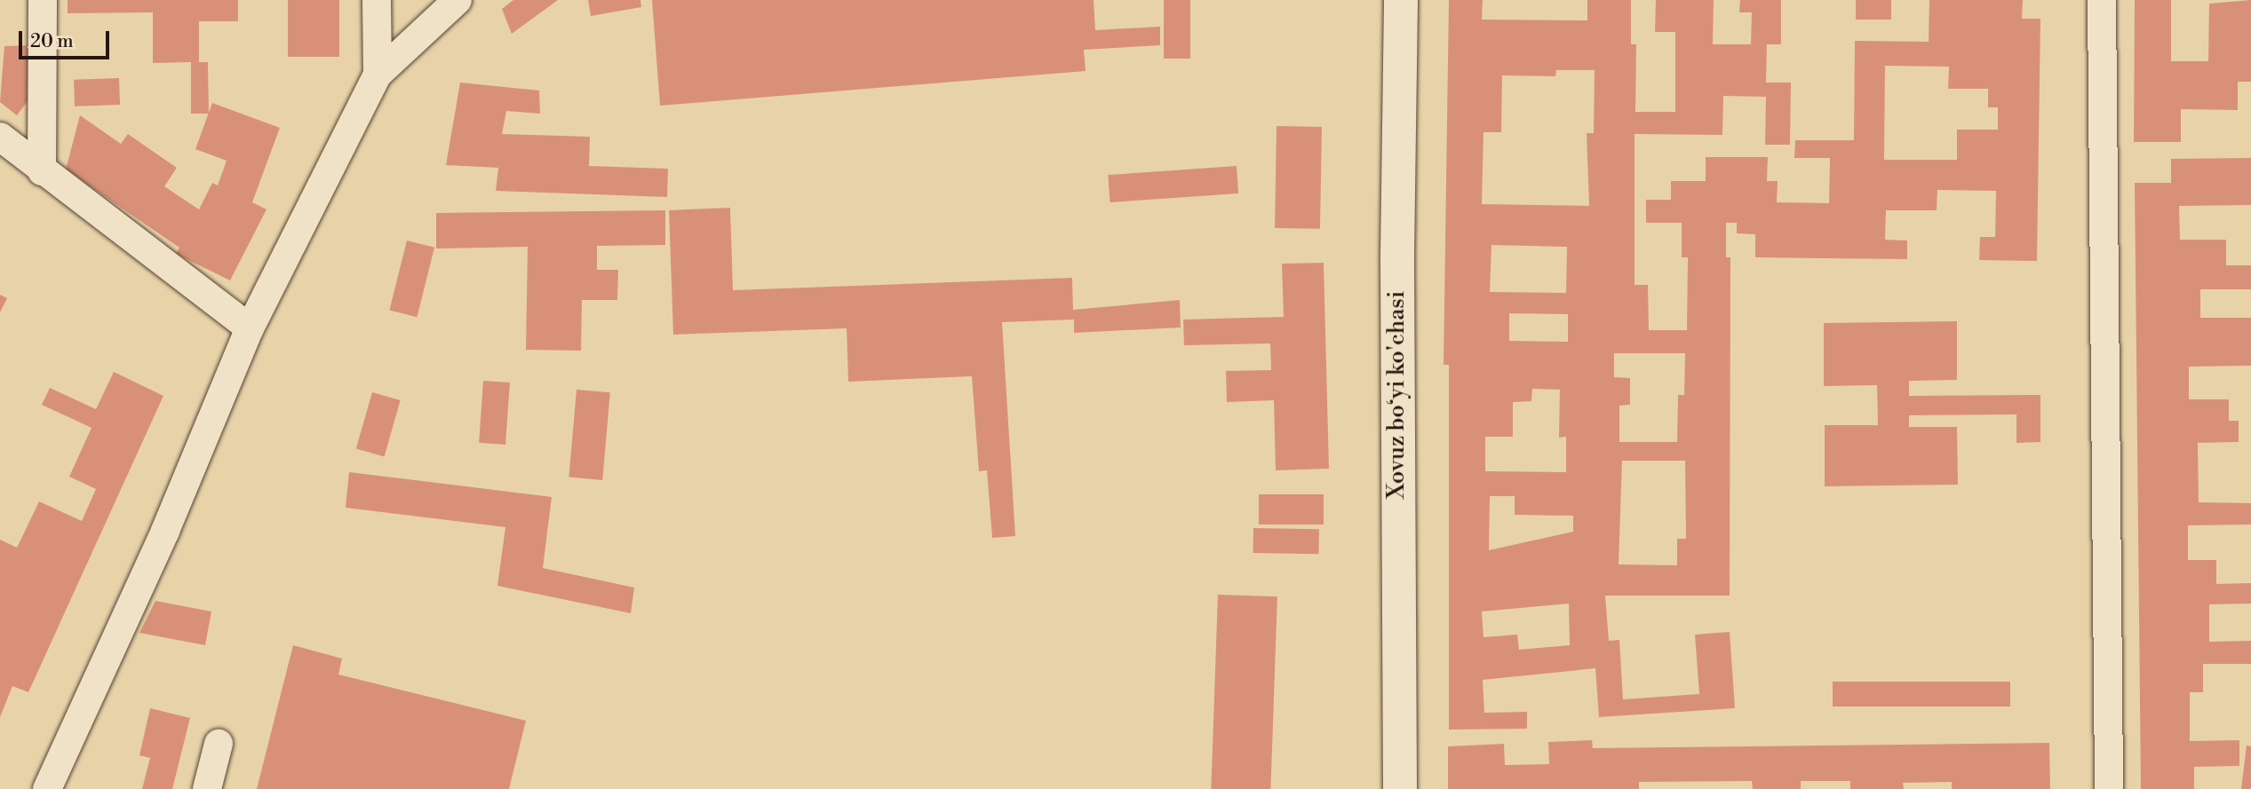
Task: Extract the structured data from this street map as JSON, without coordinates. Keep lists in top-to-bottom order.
{
  "streets": {
    "main road": ["Xovuz bo‘yi ko'chasi"]
  },
  "scale_bar": "20 m"
}
